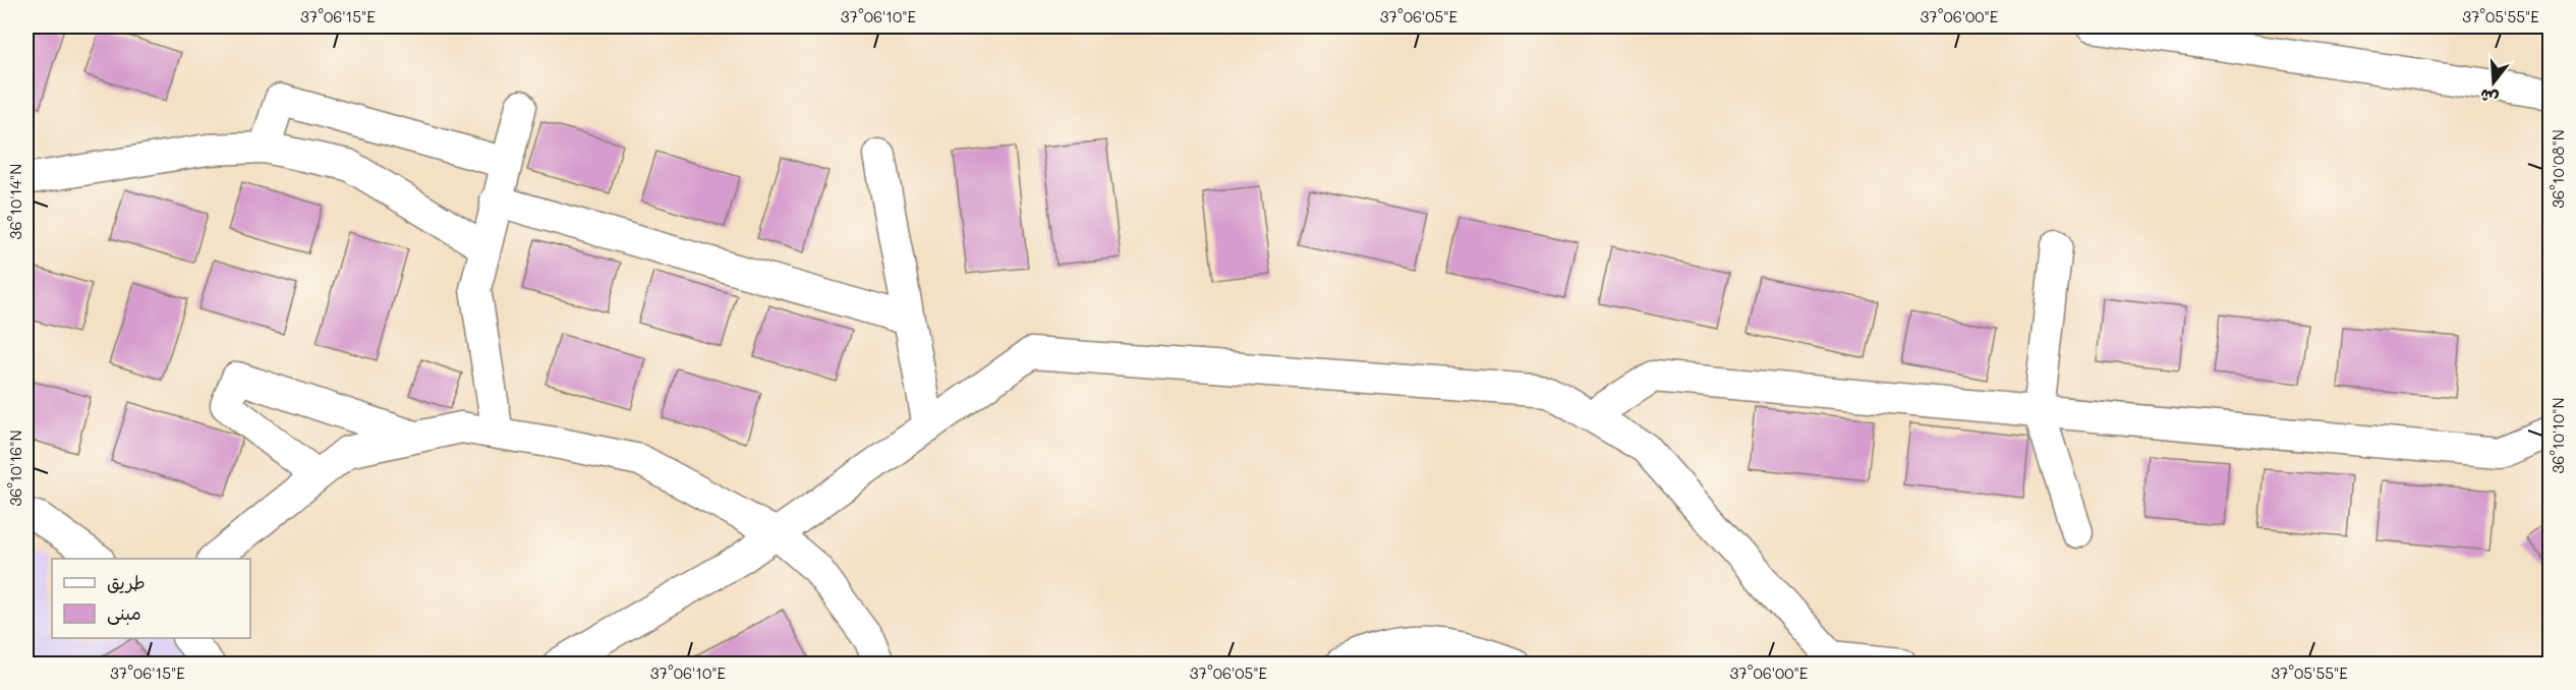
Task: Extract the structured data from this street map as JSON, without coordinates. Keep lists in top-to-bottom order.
{
  "legend": ["طريق", "مبنى"],
  "north": "bottom",
  "coordinates": [
    "37°06'15\"E",
    "37°06'10\"E",
    "37°06'05\"E",
    "37°06'00\"E",
    "37°05'55\"E",
    "36°10'08\"N",
    "36°10'14\"N",
    "36°10'10\"N",
    "36°10'16\"N"
  ]
}
